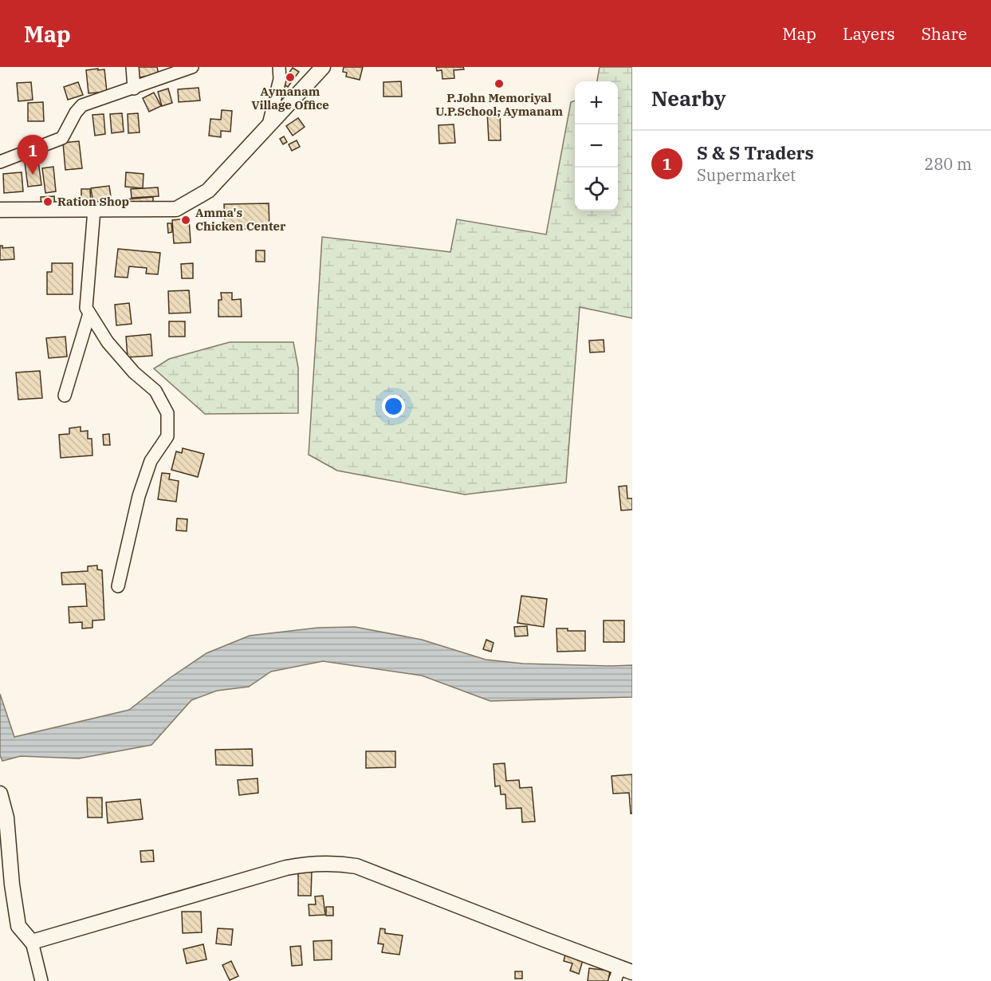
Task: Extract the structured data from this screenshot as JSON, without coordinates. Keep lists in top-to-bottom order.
{
  "places": [
    "Aymanam Village Office",
    "P.John Memoriyal U.P.School, Aymanam",
    "Ration Shop",
    "Amma's Chicken Center"
  ],
  "page": {
    "header": "Map",
    "nav": ["Map", "Layers", "Share"],
    "heading": "Nearby",
    "map_buttons": ["+", "−"],
    "list": [
      {
        "mark": "1",
        "name": "S & S Traders",
        "note": "Supermarket",
        "value": "280 m"
      }
    ],
    "pins": "1"
  }
}
